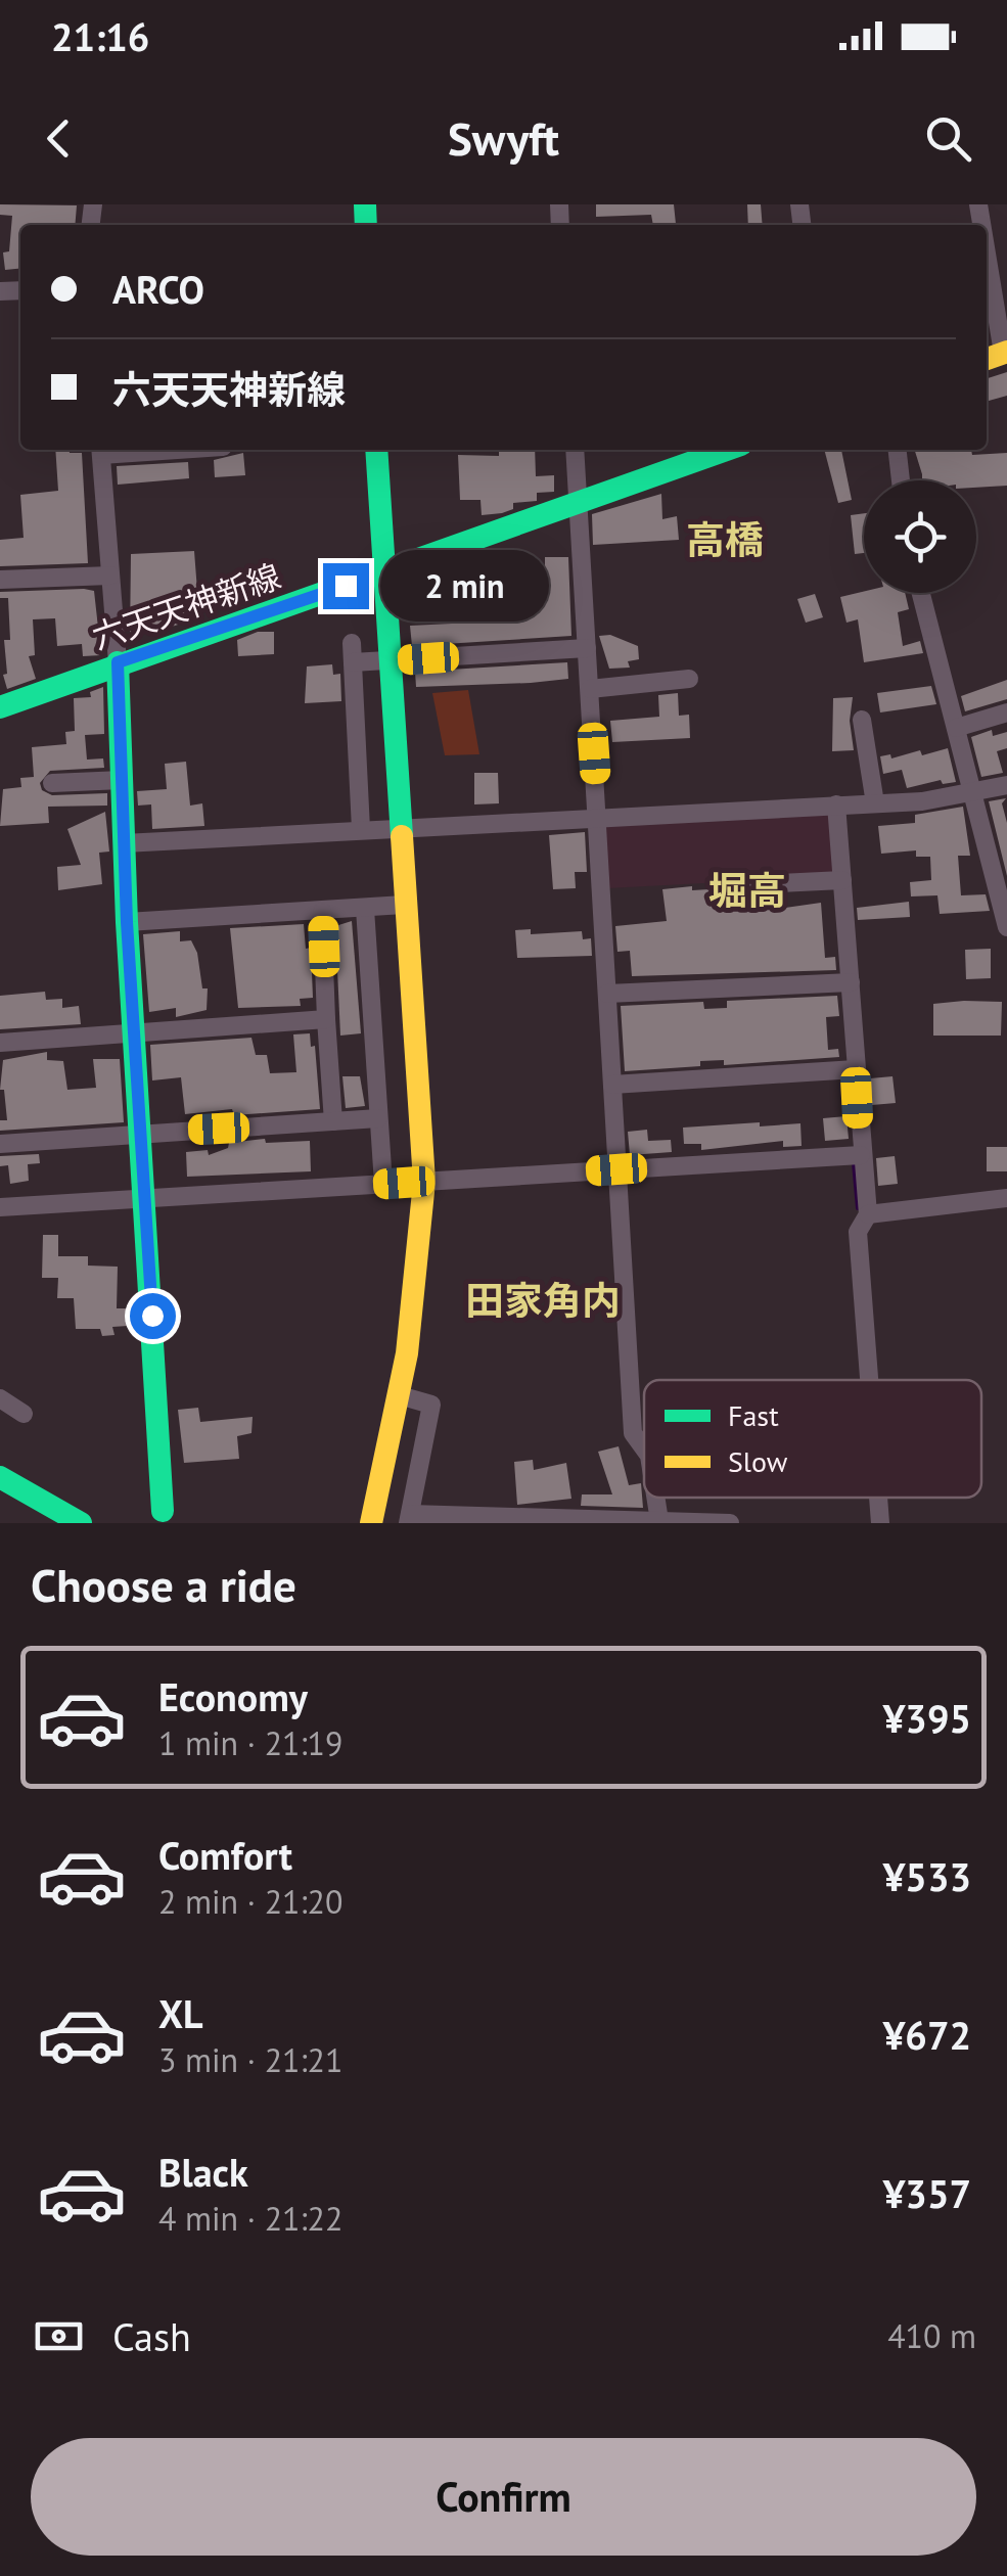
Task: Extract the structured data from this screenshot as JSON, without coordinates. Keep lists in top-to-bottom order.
{
  "streets": {
    "main road": ["六天天神新線"]
  },
  "districts": ["高橋", "堀高", "田家角内"],
  "legend": ["Fast", "Slow"],
  "page": {
    "status": "21:16",
    "header": "Swyft",
    "banner": ["ARCO", "六天天神新線"],
    "bubble": "2 min",
    "heading": "Choose a ride",
    "list": [
      {
        "name": "Economy",
        "note": "1 min · 21:19",
        "value": "¥395"
      },
      {
        "name": "Comfort",
        "note": "2 min · 21:20",
        "value": "¥533"
      },
      {
        "name": "XL",
        "note": "3 min · 21:21",
        "value": "¥672"
      },
      {
        "name": "Black",
        "note": "4 min · 21:22",
        "value": "¥357"
      }
    ],
    "pay": ["Cash", "410 m"],
    "buttons": "Confirm"
  }
}
